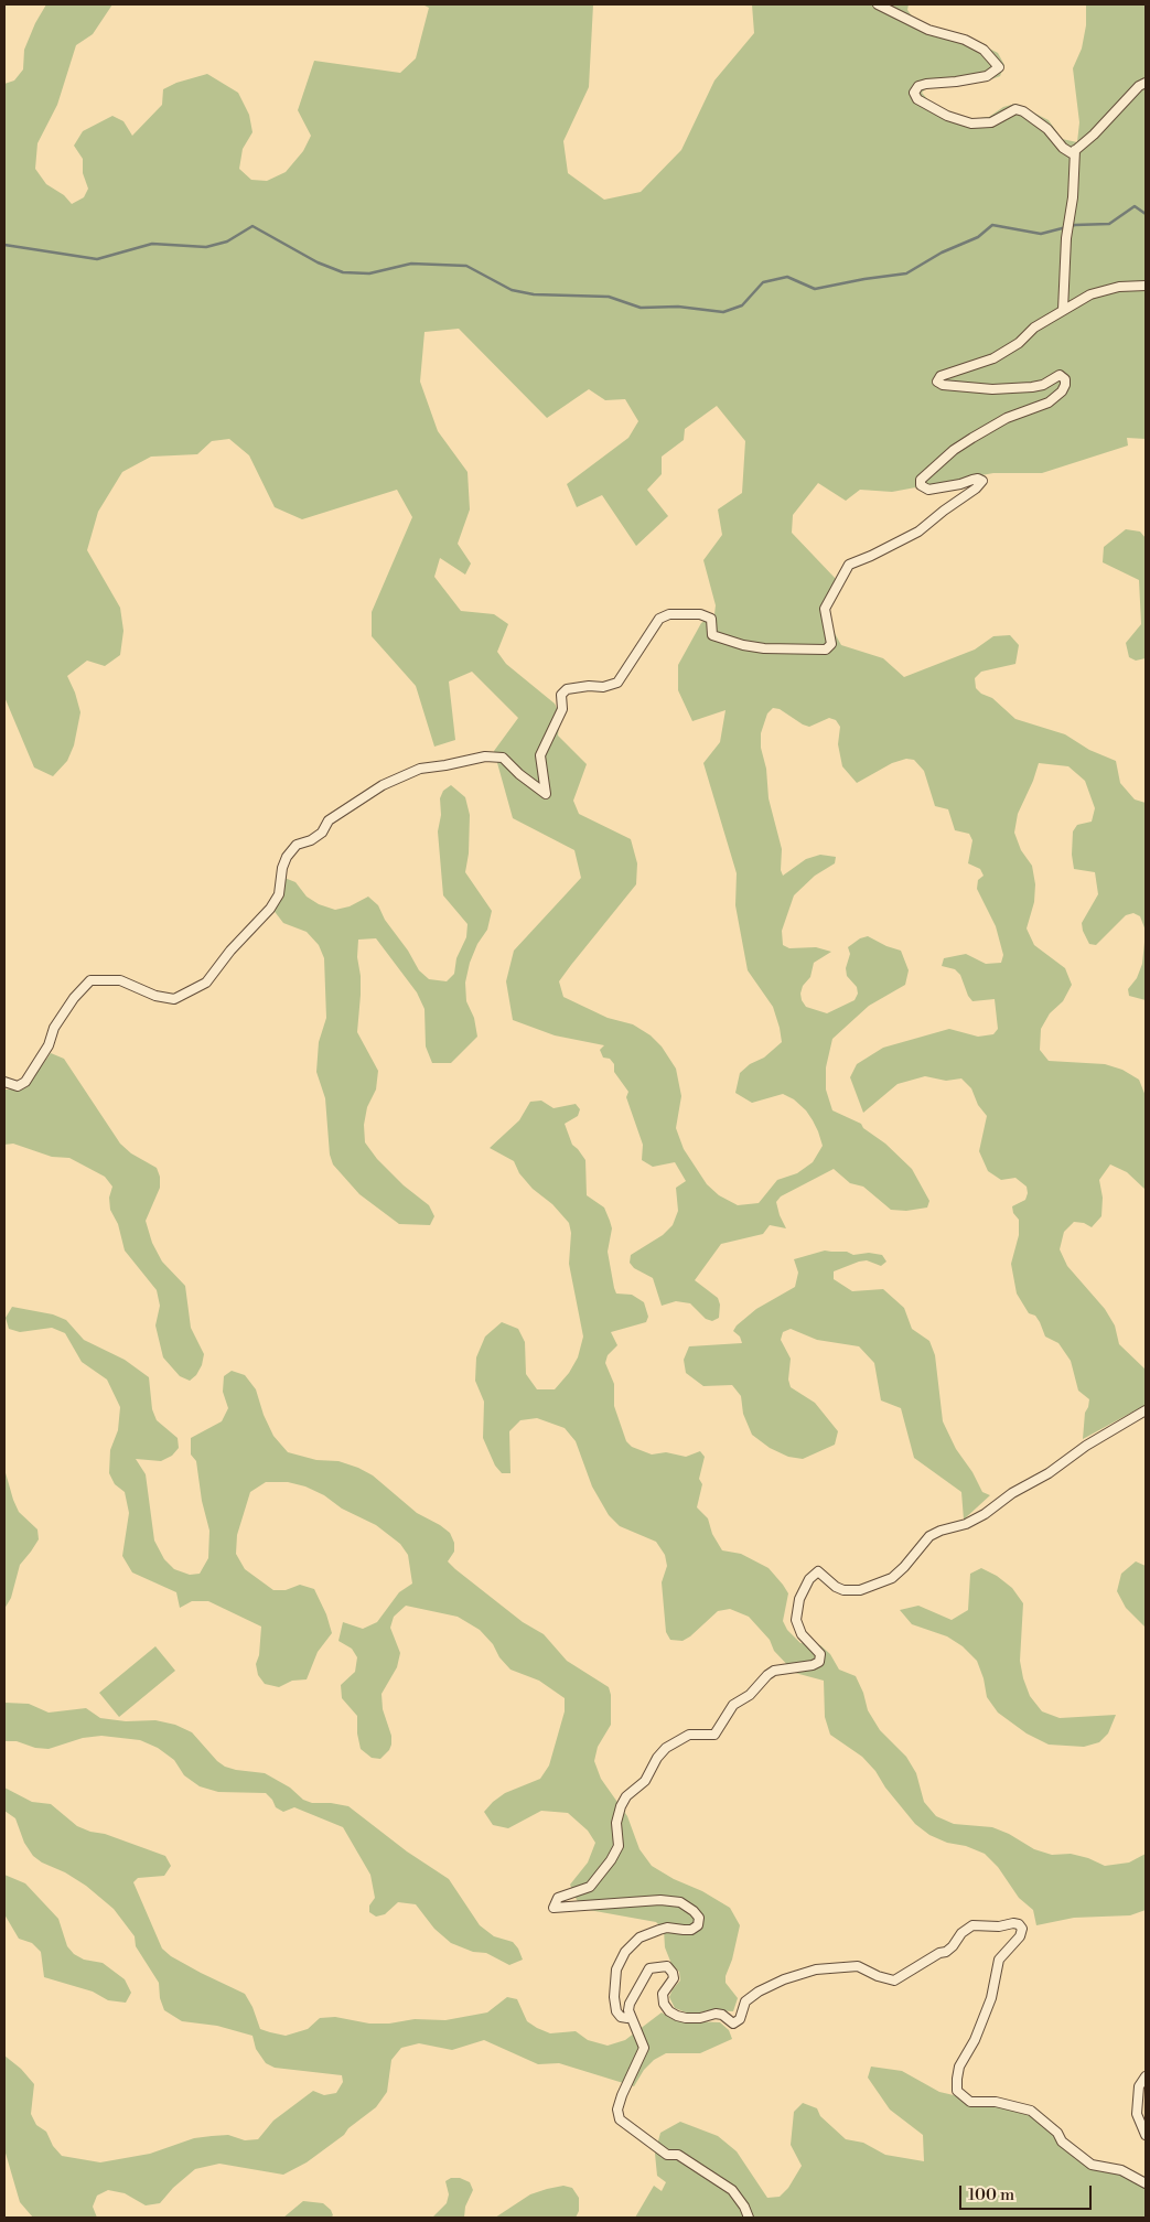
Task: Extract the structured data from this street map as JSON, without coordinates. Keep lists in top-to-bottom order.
{
  "scale_bar": "100 m"
}
